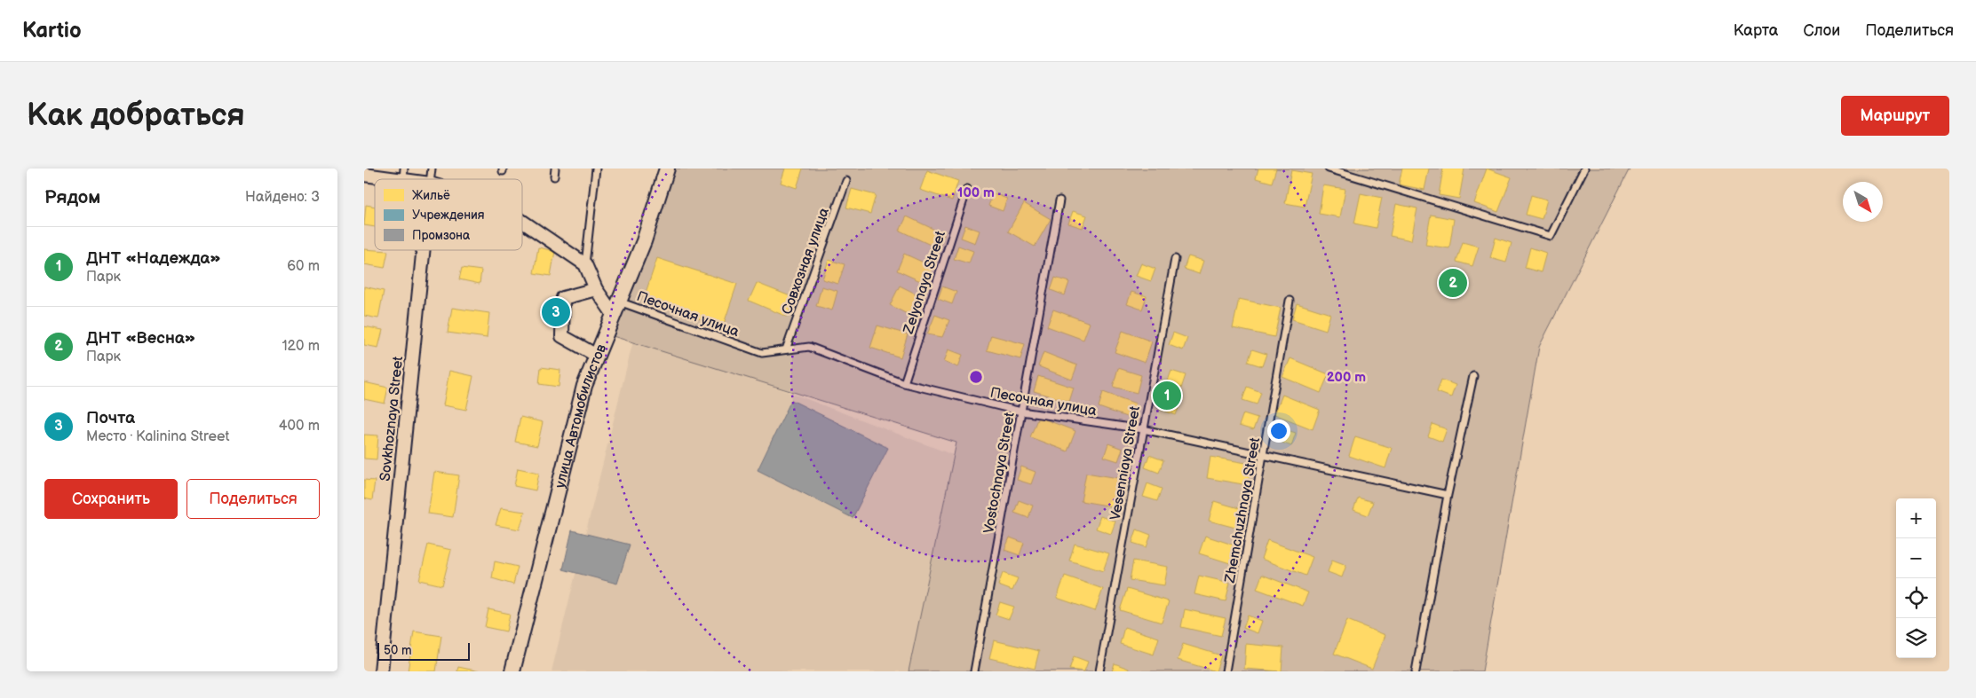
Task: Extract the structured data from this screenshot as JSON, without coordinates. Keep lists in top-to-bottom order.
{
  "streets": {
    "street": ["улица Автомобилистов", "Sovkhoznaya Street"],
    "lane": [
      "Совхозная улица",
      "Zelyonaya Street",
      "Песочная улица",
      "Vesenniaya Street",
      "Vostochnaya Street",
      "Zhemchuzhnaya Street"
    ]
  },
  "crossings": [
    ["Совхозная улица", "Песочная улица"],
    ["Zelyonaya Street", "Песочная улица"],
    ["Песочная улица", "улица Автомобилистов"],
    ["Песочная улица", "Vesenniaya Street"],
    ["Песочная улица", "Vostochnaya Street"],
    ["Песочная улица", "Zhemchuzhnaya Street"]
  ],
  "legend": ["Жильё", "Учреждения", "Промзона"],
  "scale_bar": "50 m",
  "north": "bottom right",
  "page": {
    "header": "Kartio",
    "nav": ["Карта", "Слои", "Поделиться"],
    "buttons": [
      "Маршрут",
      ["Сохранить", "Поделиться"]
    ],
    "title": "Как добраться",
    "heading": ["Рядом", "Найдено: 3"],
    "list": [
      {
        "mark": "1",
        "name": "ДНТ «Надежда»",
        "note": "Парк",
        "value": "60 m"
      },
      {
        "mark": "2",
        "name": "ДНТ «Весна»",
        "note": "Парк",
        "value": "120 m"
      },
      {
        "mark": "3",
        "name": "Почта",
        "note": "Место · Kalinina Street",
        "value": "400 m"
      }
    ],
    "pins": ["2", "3", "1"],
    "map_buttons": ["+", "−"],
    "scale": "50 m"
  },
  "rings": ["100 m", "200 m"]
}
